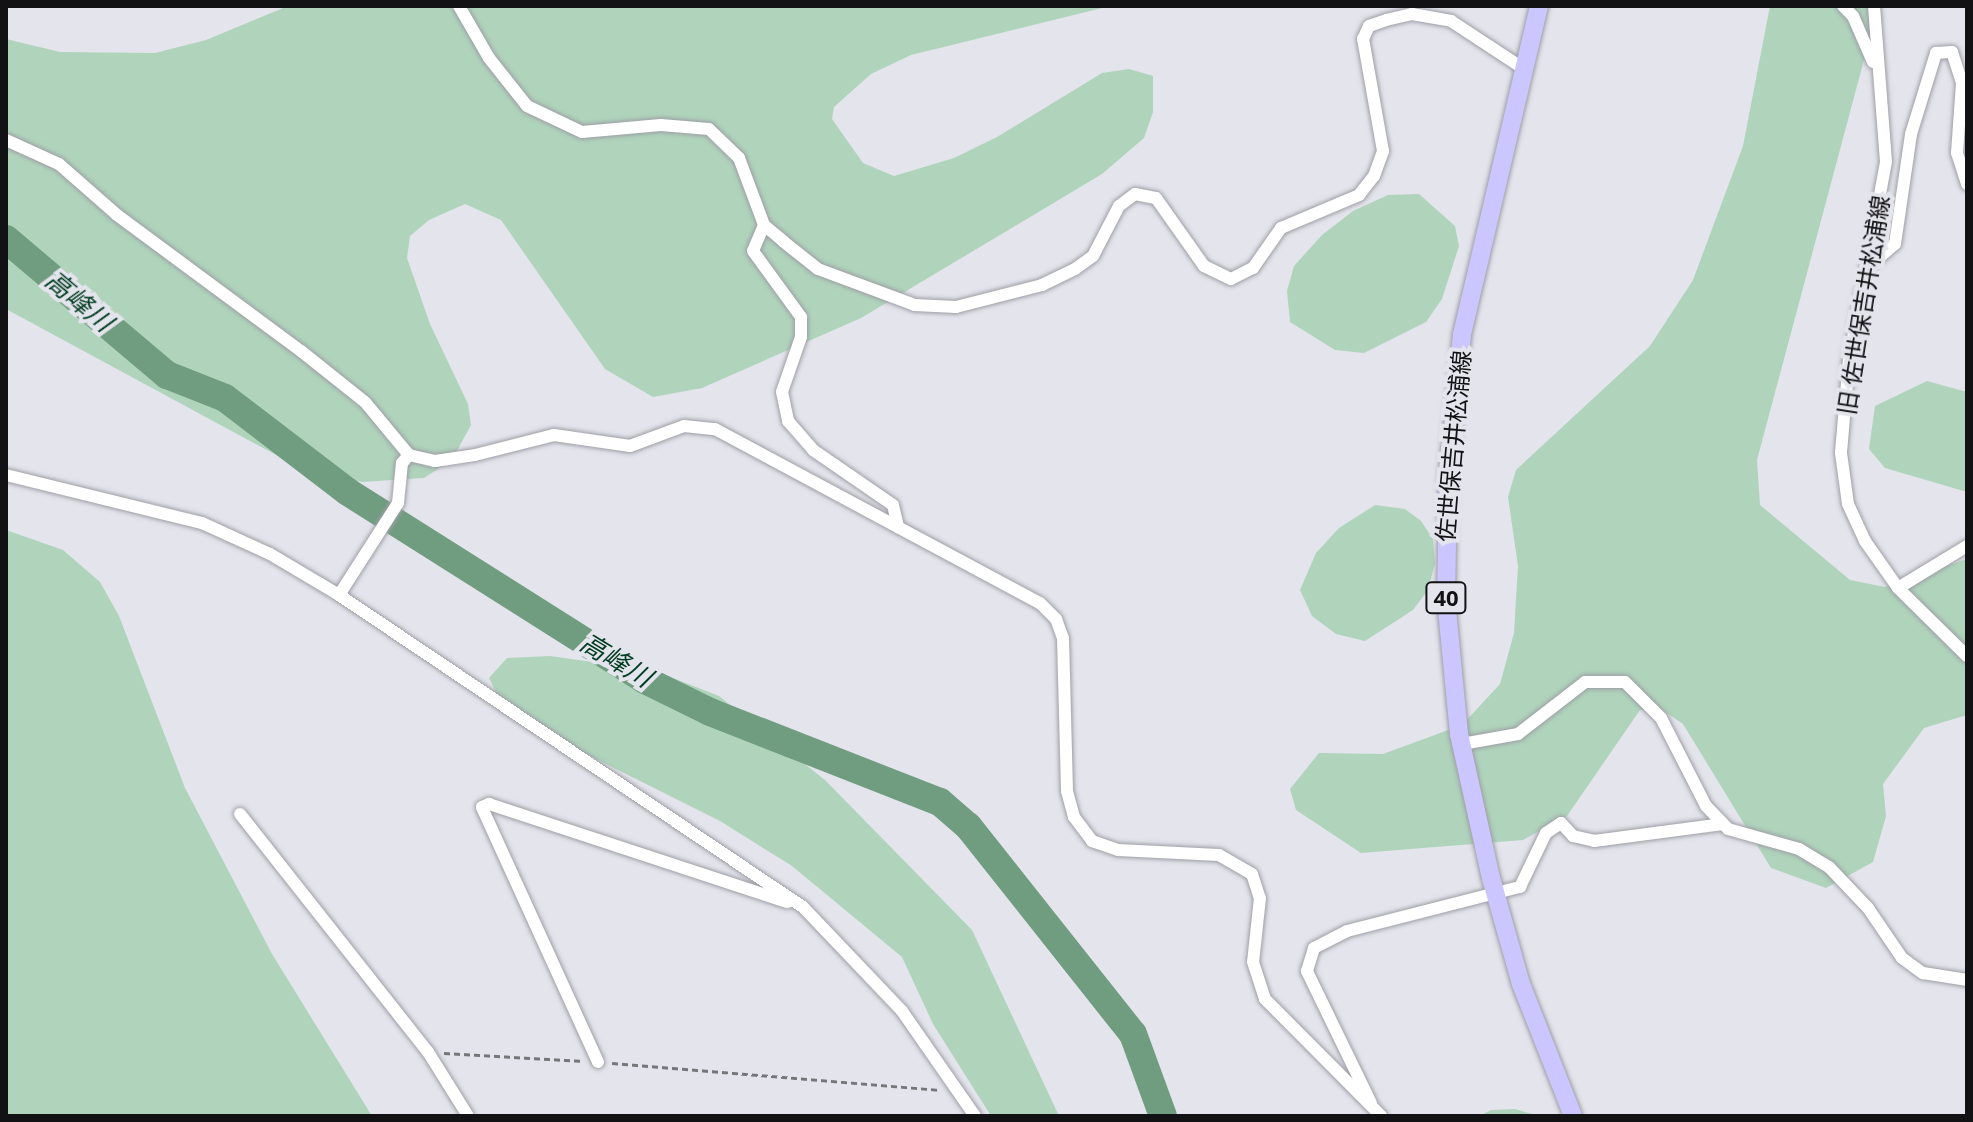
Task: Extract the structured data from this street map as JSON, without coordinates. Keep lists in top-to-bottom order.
{
  "streets": {
    "main road": ["佐世保吉井松浦線", "40"],
    "street": ["旧 佐世保吉井松浦線"]
  },
  "water": ["高峰川"]
}
